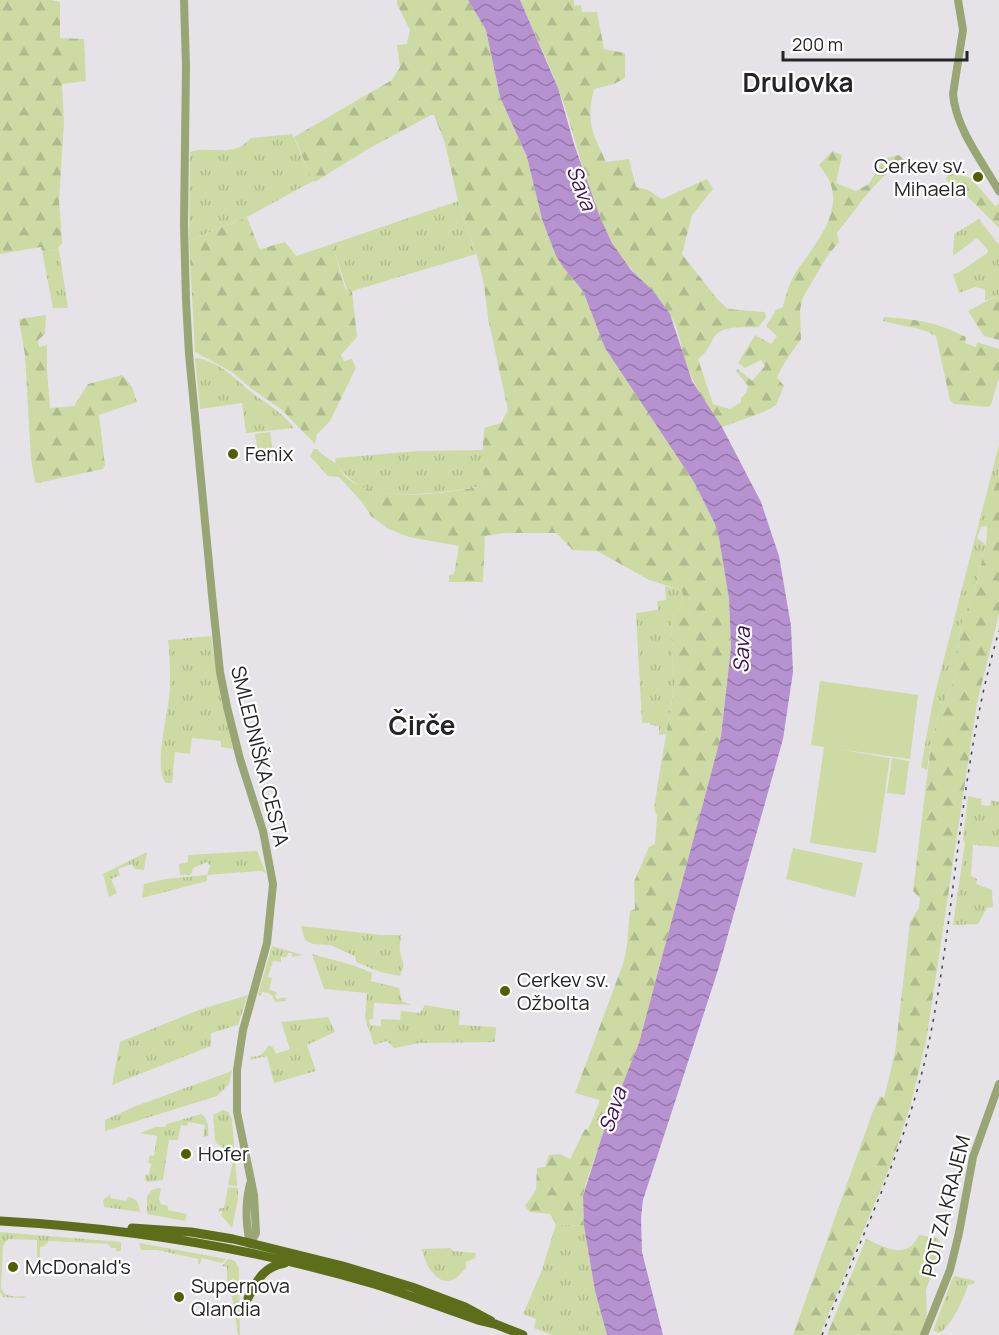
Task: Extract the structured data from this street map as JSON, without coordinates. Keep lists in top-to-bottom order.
{
  "streets": {
    "street": ["SMLEDNIŠKA CESTA", "POT ZA KRAJEM"]
  },
  "districts": ["Drulovka", "Čirče"],
  "water": ["Sava"],
  "places": [
    "Cerkev sv. Mihaela",
    "Fenix",
    "Cerkev sv. Ožbolta",
    "Hofer",
    "McDonald's",
    "Supernova Qlandia"
  ],
  "scale_bar": "200 m"
}
